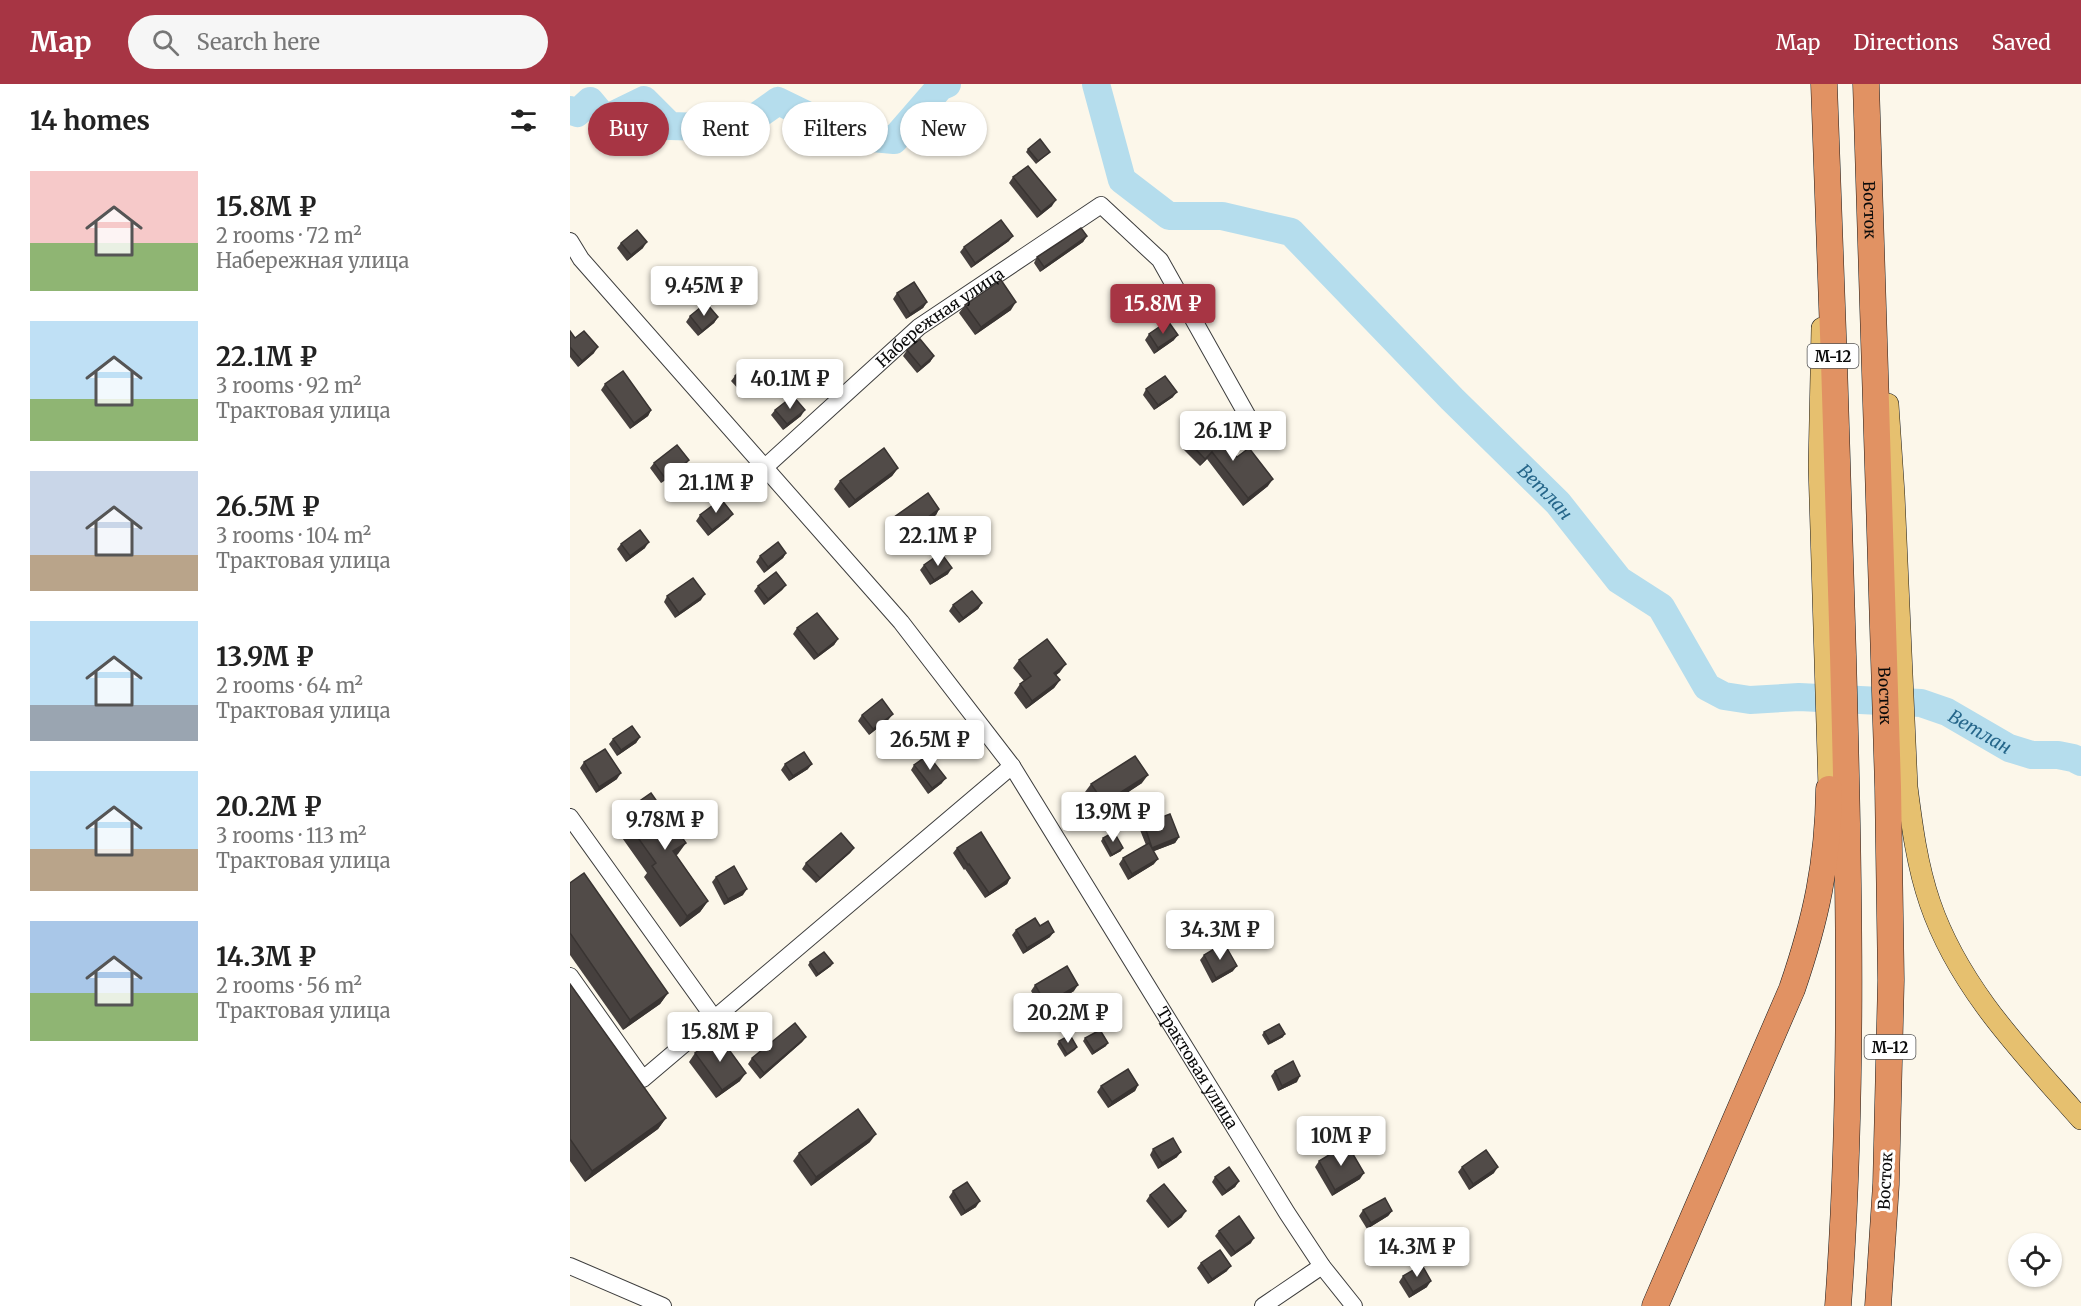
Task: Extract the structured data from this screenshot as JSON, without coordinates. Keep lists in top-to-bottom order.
{
  "streets": {
    "highway": ["Восток", "М-12"],
    "street": ["Набережная улица", "Трактовая улица"]
  },
  "crossings": [
    ["Набережная улица", "Трактовая улица"]
  ],
  "water": ["Ветлан"],
  "page": {
    "header": "Map",
    "search": "Search here",
    "nav": ["Map", "Directions", "Saved"],
    "heading": "14 homes",
    "chip": [
      "Buy",
      "Rent",
      "Filters",
      "New"
    ],
    "list": [
      {
        "name": "15.8M ₽",
        "note": "2 rooms · 72 m² · Набережная улица"
      },
      {
        "name": "22.1M ₽",
        "note": "3 rooms · 92 m² · Трактовая улица"
      },
      {
        "name": "26.5M ₽",
        "note": "3 rooms · 104 m² · Трактовая улица"
      },
      {
        "name": "13.9M ₽",
        "note": "2 rooms · 64 m² · Трактовая улица"
      },
      {
        "name": "20.2M ₽",
        "note": "3 rooms · 113 m² · Трактовая улица"
      },
      {
        "name": "14.3M ₽",
        "note": "2 rooms · 56 m² · Трактовая улица"
      }
    ],
    "price": [
      "9.45M ₽",
      "15.8M ₽",
      "40.1M ₽",
      "26.1M ₽",
      "21.1M ₽",
      "22.1M ₽",
      "26.5M ₽",
      "13.9M ₽",
      "9.78M ₽",
      "34.3M ₽",
      "20.2M ₽",
      "15.8M ₽",
      "10M ₽",
      "14.3M ₽"
    ]
  }
}
